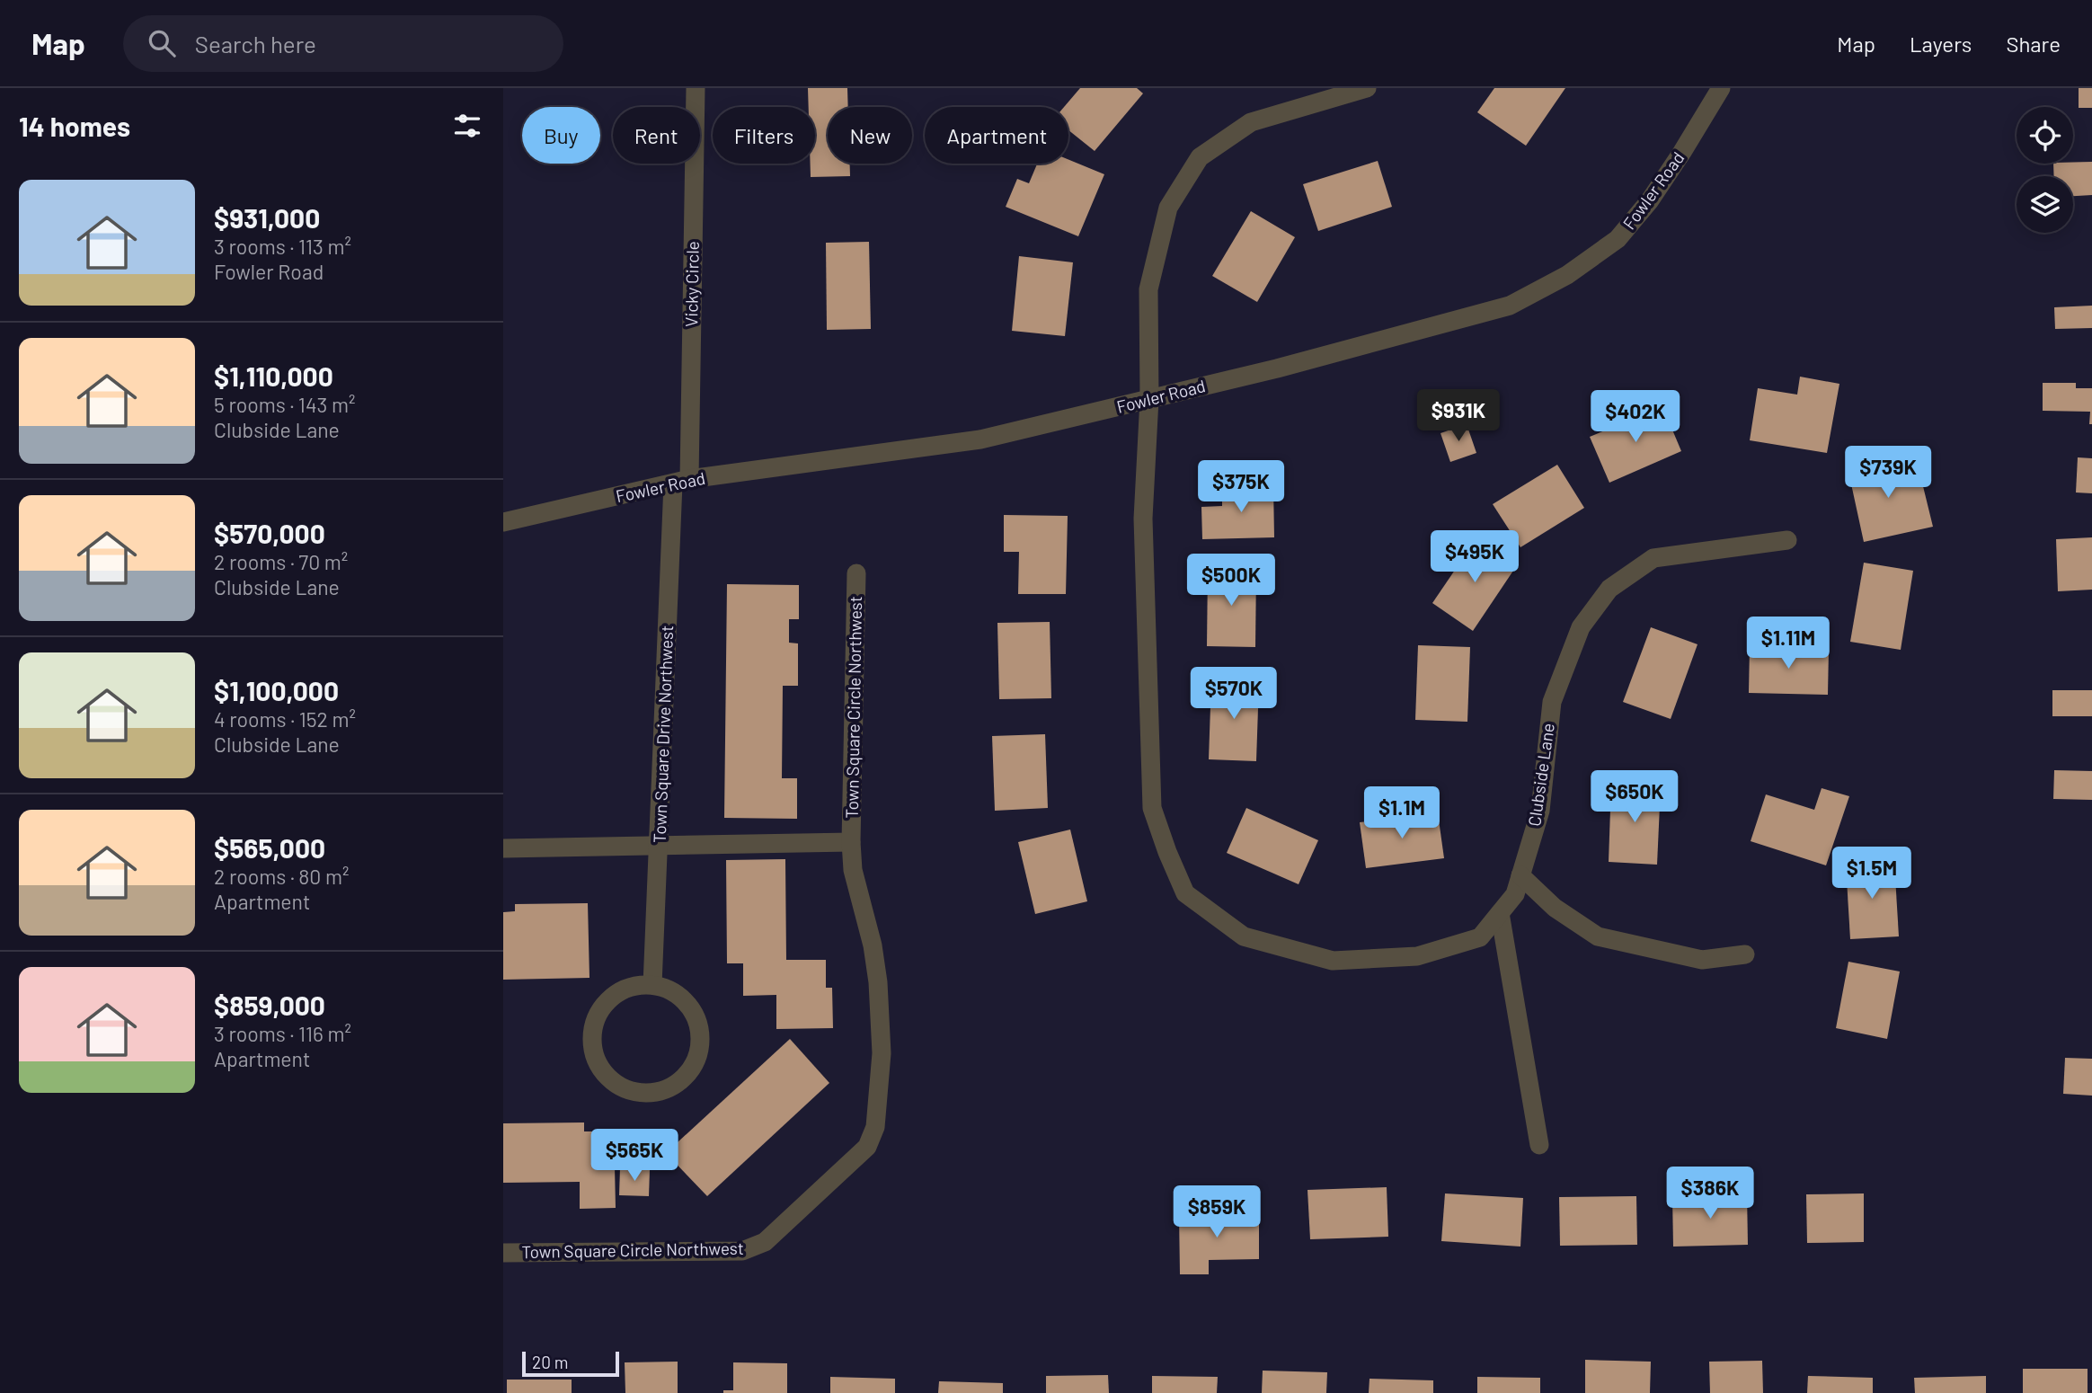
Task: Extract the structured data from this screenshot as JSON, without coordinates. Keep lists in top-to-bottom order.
{
  "streets": {
    "street": [
      "Fowler Road",
      "Vicky Circle",
      "Town Square Circle Northwest",
      "Town Square Drive Northwest",
      "Clubside Lane"
    ]
  },
  "crossings": [
    ["Fowler Road", "Vicky Circle"],
    ["Fowler Road", "Town Square Drive Northwest"],
    ["Fowler Road", "Clubside Lane"],
    ["Vicky Circle", "Town Square Drive Northwest"],
    ["Town Square Circle Northwest", "Town Square Drive Northwest"]
  ],
  "scale_bar": "20 m",
  "page": {
    "header": "Map",
    "search": "Search here",
    "nav": ["Map", "Layers", "Share"],
    "heading": "14 homes",
    "chip": [
      "Buy",
      "Rent",
      "Filters",
      "New",
      "Apartment"
    ],
    "list": [
      {
        "name": "$931,000",
        "note": "3 rooms · 113 m² · Fowler Road"
      },
      {
        "name": "$1,110,000",
        "note": "5 rooms · 143 m² · Clubside Lane"
      },
      {
        "name": "$570,000",
        "note": "2 rooms · 70 m² · Clubside Lane"
      },
      {
        "name": "$1,100,000",
        "note": "4 rooms · 152 m² · Clubside Lane"
      },
      {
        "name": "$565,000",
        "note": "2 rooms · 80 m² · Apartment"
      },
      {
        "name": "$859,000",
        "note": "3 rooms · 116 m² · Apartment"
      }
    ],
    "price": [
      "$931K",
      "$402K",
      "$739K",
      "$375K",
      "$495K",
      "$500K",
      "$1.11M",
      "$570K",
      "$650K",
      "$1.1M",
      "$1.5M",
      "$565K",
      "$386K",
      "$859K"
    ],
    "scale": "20 m"
  }
}
